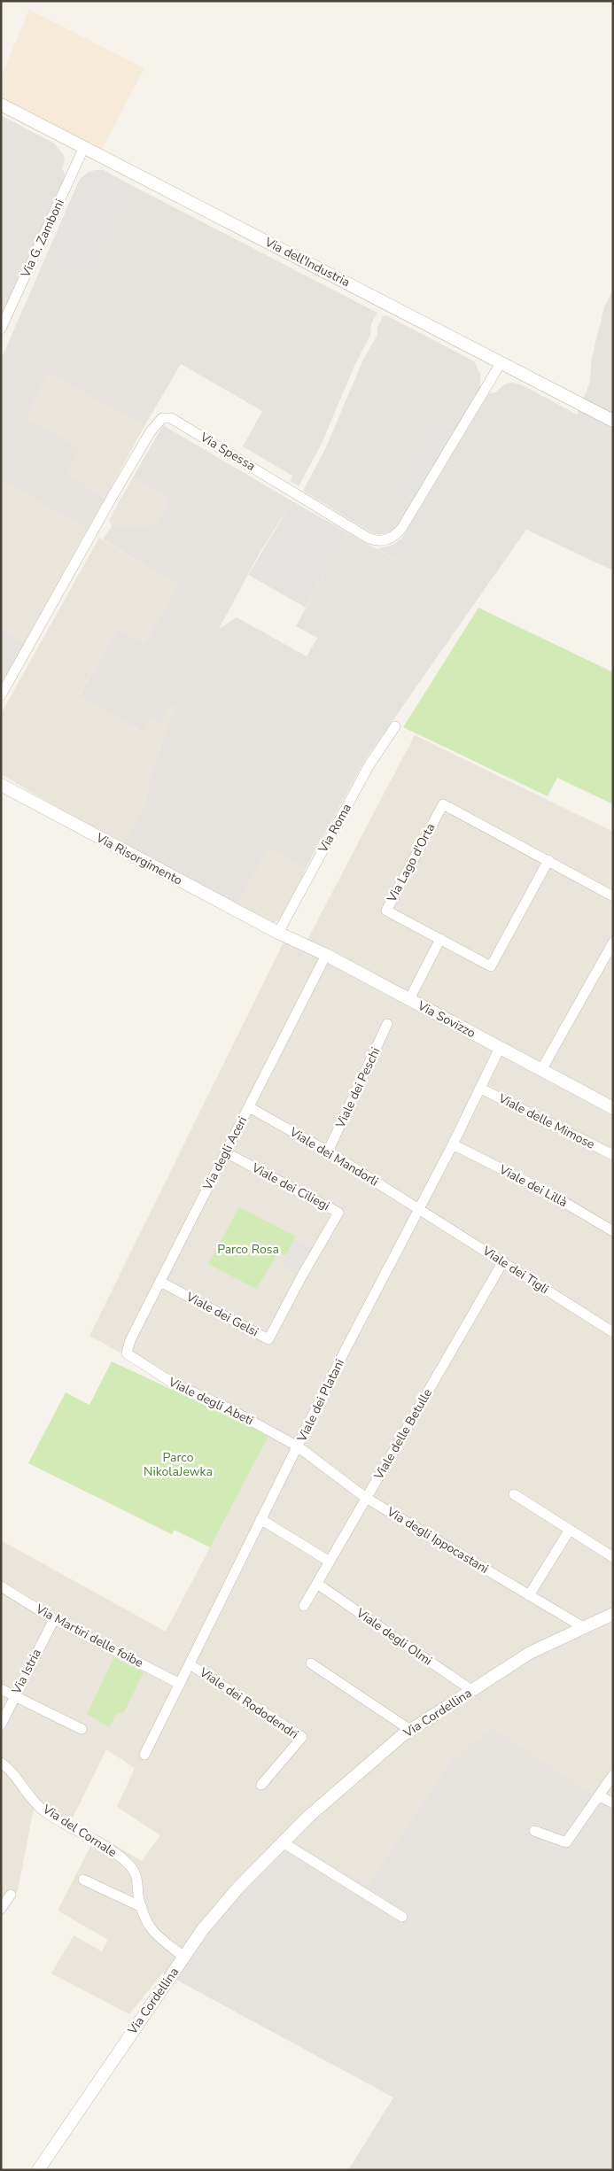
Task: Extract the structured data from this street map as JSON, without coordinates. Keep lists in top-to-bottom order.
{
  "streets": {
    "street": [
      "Via G. Zamboni",
      "Via dell'Industria",
      "Via Spessa",
      "Via Roma",
      "Via Risorgimento",
      "Via Lago d'Orta",
      "Via Sovizzo",
      "Viale dei Peschi",
      "Viale delle Mimose",
      "Via degli Aceri",
      "Viale dei Mandorli",
      "Viale dei Lillà",
      "Viale dei Ciliegi",
      "Viale dei Tigli",
      "Viale dei Gelsi",
      "Viale dei Platani",
      "Viale degli Abeti",
      "Viale delle Betulle",
      "Via degli Ippocastani",
      "Via Martiri delle foibe",
      "Viale degli Olmi",
      "Via Istria",
      "Viale dei Rododendri",
      "Via Cordellina",
      "Via del Cornale"
    ]
  },
  "crossings": [
    ["Via G. Zamboni", "Via dell'Industria"],
    ["Via dell'Industria", "Via Spessa"],
    ["Via Roma", "Via Risorgimento"],
    ["Via Roma", "Via Sovizzo"],
    ["Via Risorgimento", "Via Sovizzo"],
    ["Via Sovizzo", "Via degli Aceri"],
    ["Via Sovizzo", "Viale dei Platani"],
    ["Viale dei Peschi", "Viale dei Mandorli"],
    ["Viale delle Mimose", "Viale dei Platani"],
    ["Via degli Aceri", "Viale dei Mandorli"],
    ["Via degli Aceri", "Viale dei Ciliegi"],
    ["Via degli Aceri", "Viale dei Gelsi"],
    ["Via degli Aceri", "Viale degli Abeti"],
    ["Viale dei Mandorli", "Viale dei Tigli"],
    ["Viale dei Mandorli", "Viale dei Platani"],
    ["Viale dei Lillà", "Viale dei Platani"],
    ["Viale dei Ciliegi", "Viale dei Gelsi"],
    ["Viale dei Tigli", "Viale dei Platani"],
    ["Viale dei Tigli", "Viale delle Betulle"],
    ["Viale dei Platani", "Viale degli Abeti"],
    ["Viale dei Platani", "Via degli Ippocastani"],
    ["Viale dei Platani", "Via Martiri delle foibe"],
    ["Viale dei Platani", "Viale dei Rododendri"],
    ["Viale degli Abeti", "Via degli Ippocastani"],
    ["Viale delle Betulle", "Via degli Ippocastani"],
    ["Viale delle Betulle", "Viale degli Olmi"],
    ["Via degli Ippocastani", "Via Cordellina"],
    ["Via Martiri delle foibe", "Via Istria"],
    ["Viale degli Olmi", "Via Cordellina"],
    ["Via Cordellina", "Via del Cornale"]
  ],
  "parks": ["Parco Rosa", "Parco NikolaJewka"]
}
